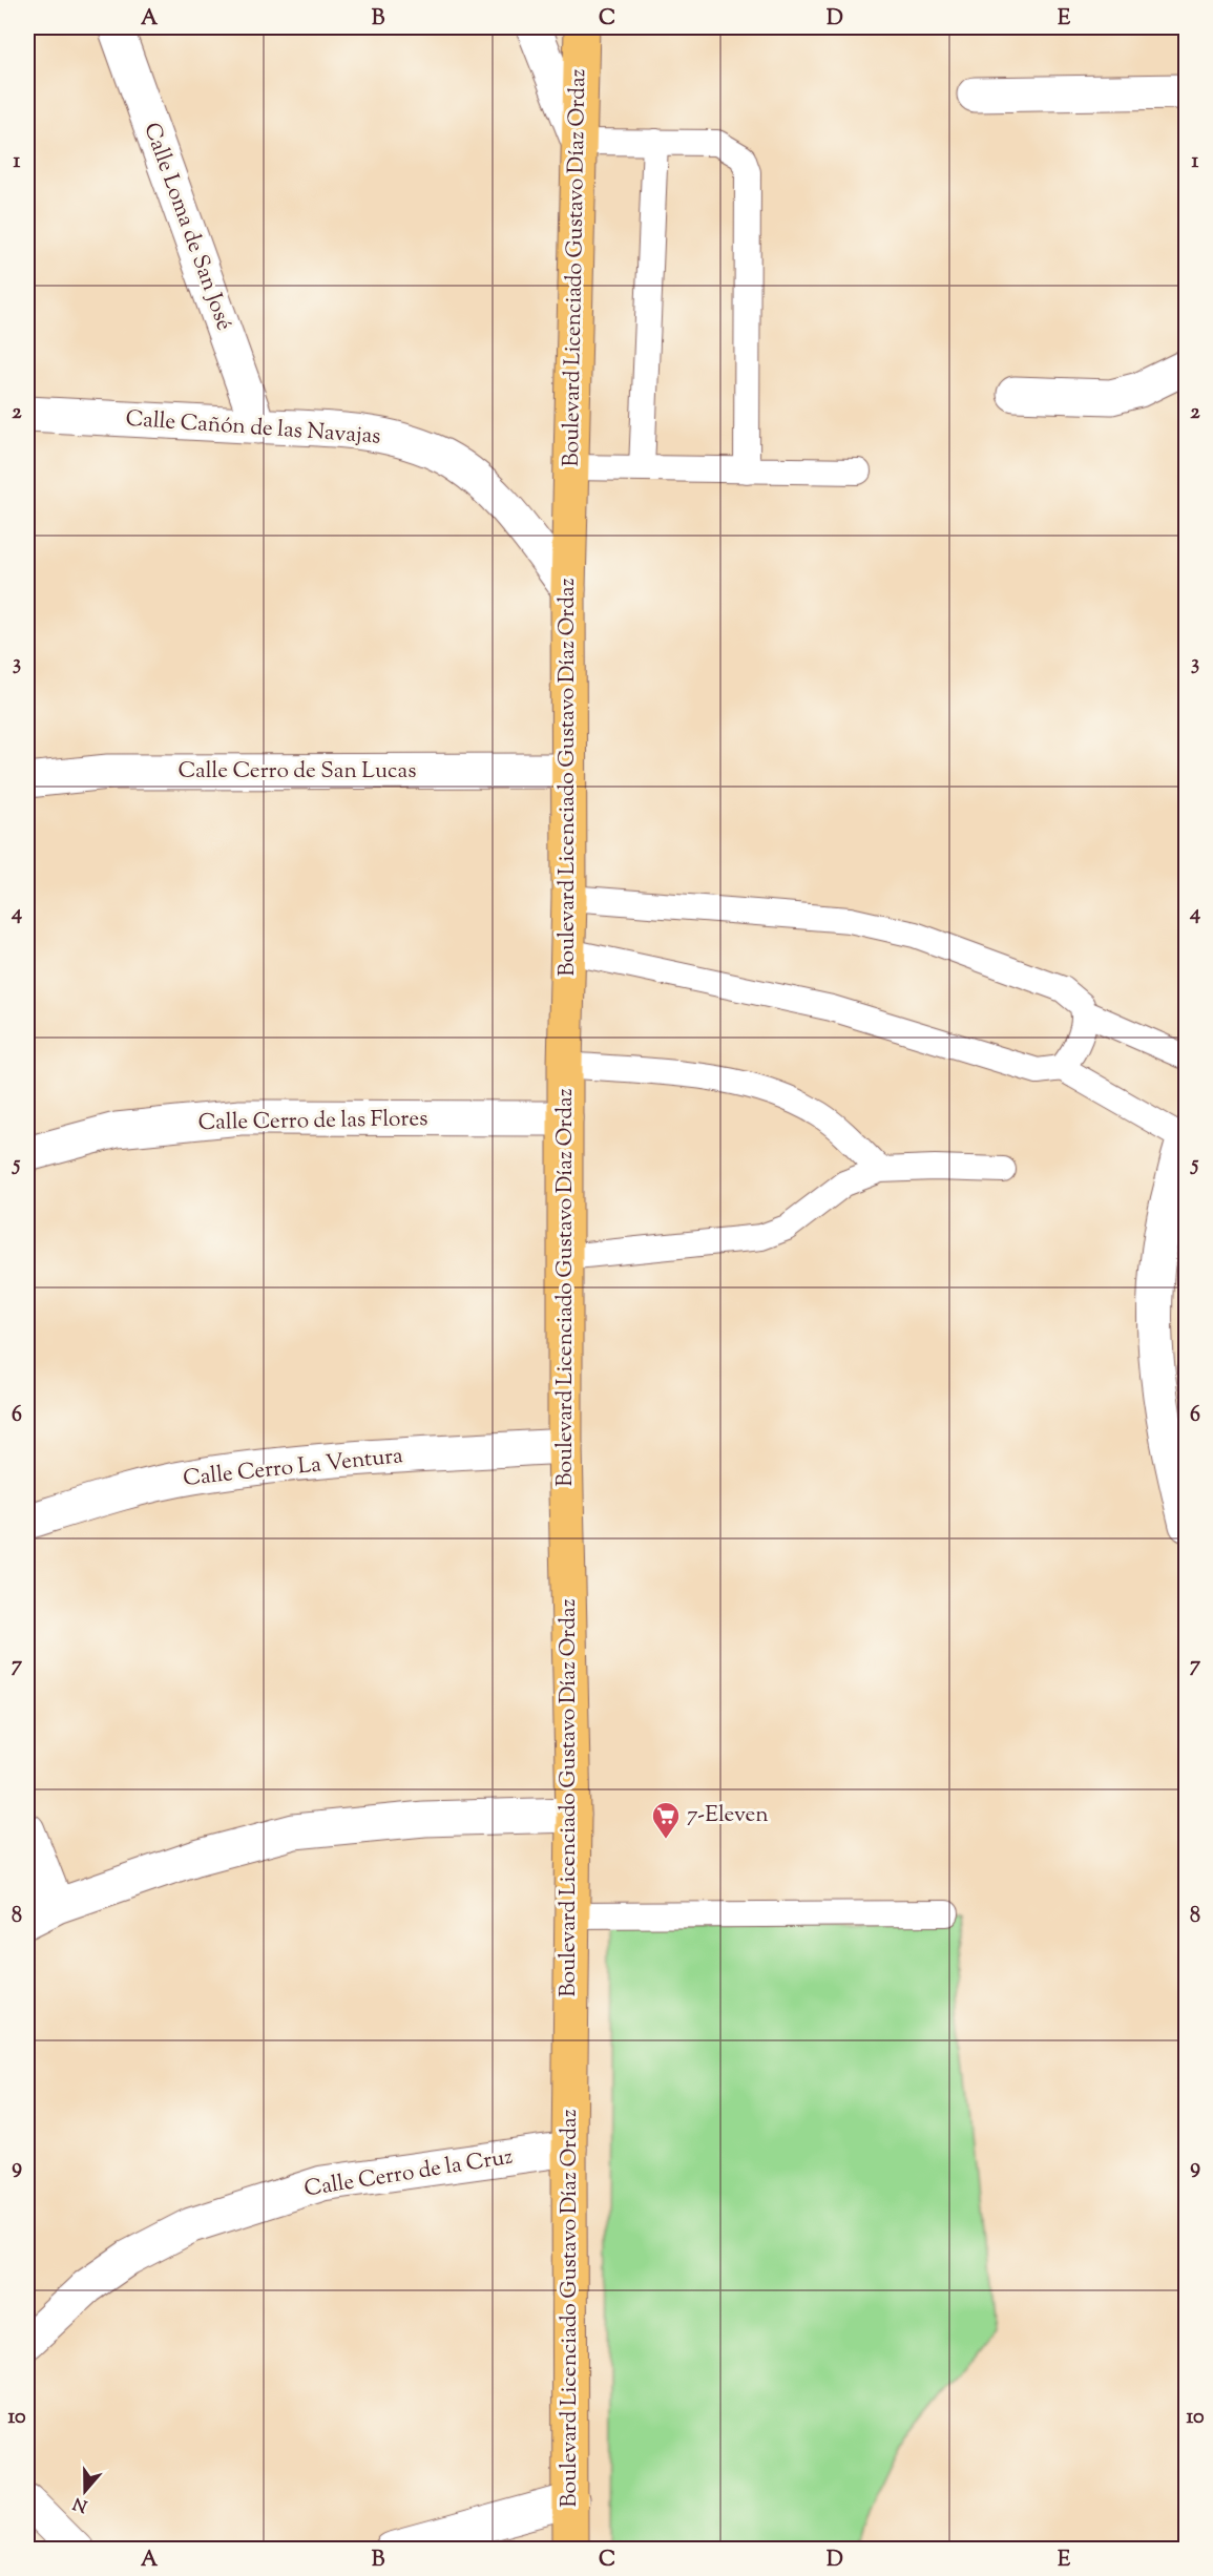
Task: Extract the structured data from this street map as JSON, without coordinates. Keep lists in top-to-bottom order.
{
  "streets": {
    "main road": ["Boulevard Licenciado Gustavo Díaz Ordaz"],
    "street": [
      "Calle Loma de San José",
      "Calle Cañón de las Navajas",
      "Calle Cerro de San Lucas",
      "Calle Cerro de las Flores",
      "Calle Cerro La Ventura",
      "Calle Cerro de la Cruz"
    ]
  },
  "crossings": [
    ["Calle Loma de San José", "Calle Cañón de las Navajas"],
    ["Boulevard Licenciado Gustavo Díaz Ordaz", "Calle Cañón de las Navajas"],
    ["Boulevard Licenciado Gustavo Díaz Ordaz", "Calle Cerro de San Lucas"],
    ["Boulevard Licenciado Gustavo Díaz Ordaz", "Calle Cerro de las Flores"],
    ["Boulevard Licenciado Gustavo Díaz Ordaz", "Calle Cerro La Ventura"],
    ["Boulevard Licenciado Gustavo Díaz Ordaz", "Calle Cerro de la Cruz"]
  ],
  "places": {
    "supermarket": ["7-Eleven"]
  },
  "north": "bottom",
  "grid": {
    "columns": [
      "A",
      "B",
      "C",
      "D",
      "E"
    ],
    "rows": [
      "1",
      "2",
      "3",
      "4",
      "5",
      "6",
      "7",
      "8",
      "9",
      "10"
    ]
  }
}
